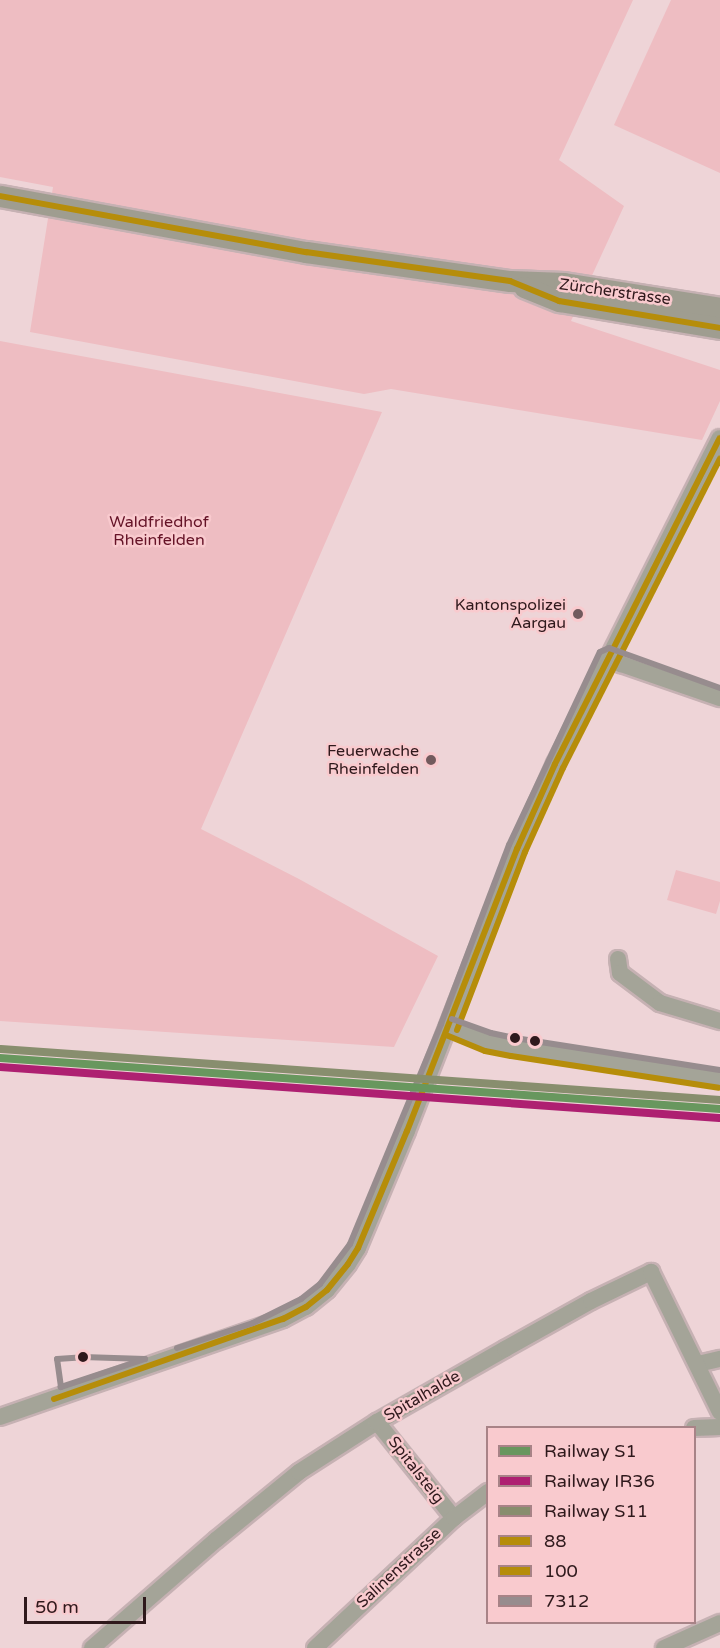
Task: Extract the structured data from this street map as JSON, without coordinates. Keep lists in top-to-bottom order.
{
  "streets": {
    "main road": ["Zürcherstrasse"],
    "street": ["Spitalhalde", "Spitalsteig", "Salinenstrasse"]
  },
  "crossings": [
    ["Spitalhalde", "Spitalsteig"],
    ["Spitalsteig", "Salinenstrasse"]
  ],
  "parks": ["Waldfriedhof Rheinfelden"],
  "places": ["Kantonspolizei Aargau", "Feuerwache Rheinfelden"],
  "lines": [
    "transit line 88",
    "transit line 100",
    "transit line 7312",
    "rail line S11",
    "rail line S1",
    "rail line IR36"
  ],
  "legend": [
    "Railway S1",
    "Railway IR36",
    "Railway S11",
    "88",
    "100",
    "7312"
  ],
  "scale_bar": "50 m"
}
